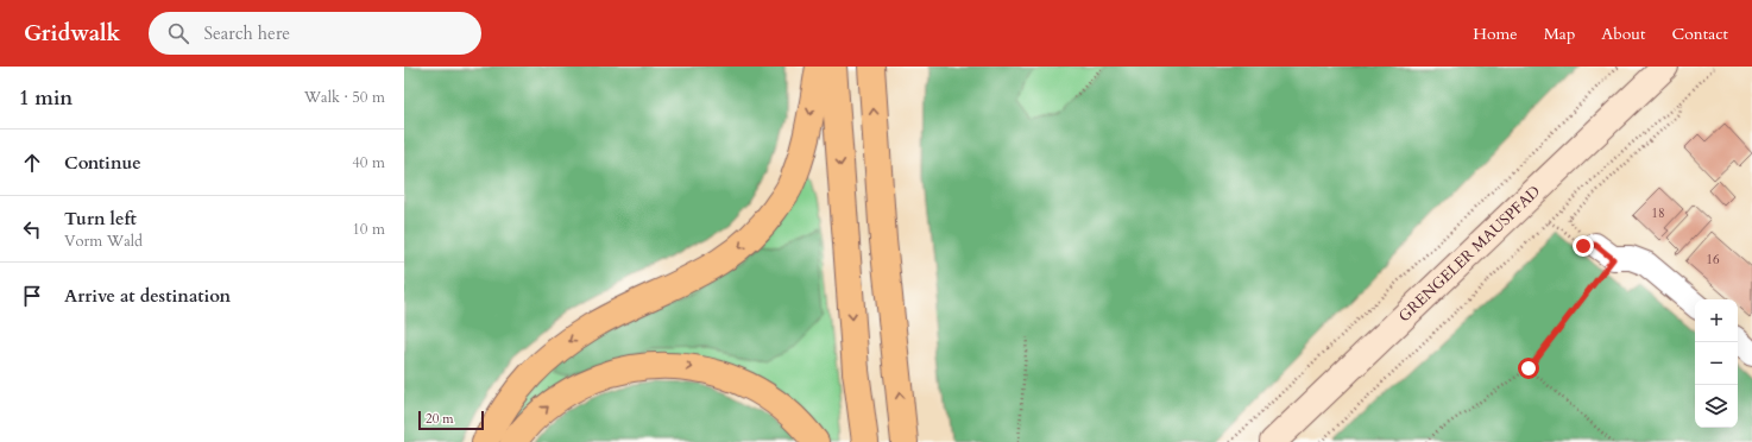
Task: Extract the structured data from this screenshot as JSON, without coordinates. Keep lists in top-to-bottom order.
{
  "streets": {
    "main road": ["GRENGELER MAUSPFAD"]
  },
  "house_numbers": ["18", "16"],
  "scale_bar": "20 m",
  "page": {
    "header": "Gridwalk",
    "search": "Search here",
    "nav": [
      "Home",
      "Map",
      "About",
      "Contact"
    ],
    "heading": ["1 min", "Walk · 50 m"],
    "list": [
      ["Continue", "40 m"],
      ["Turn left", "Vorm Wald", "10 m"],
      "Arrive at destination"
    ],
    "map_buttons": ["+", "−"],
    "scale": "20 m"
  }
}
